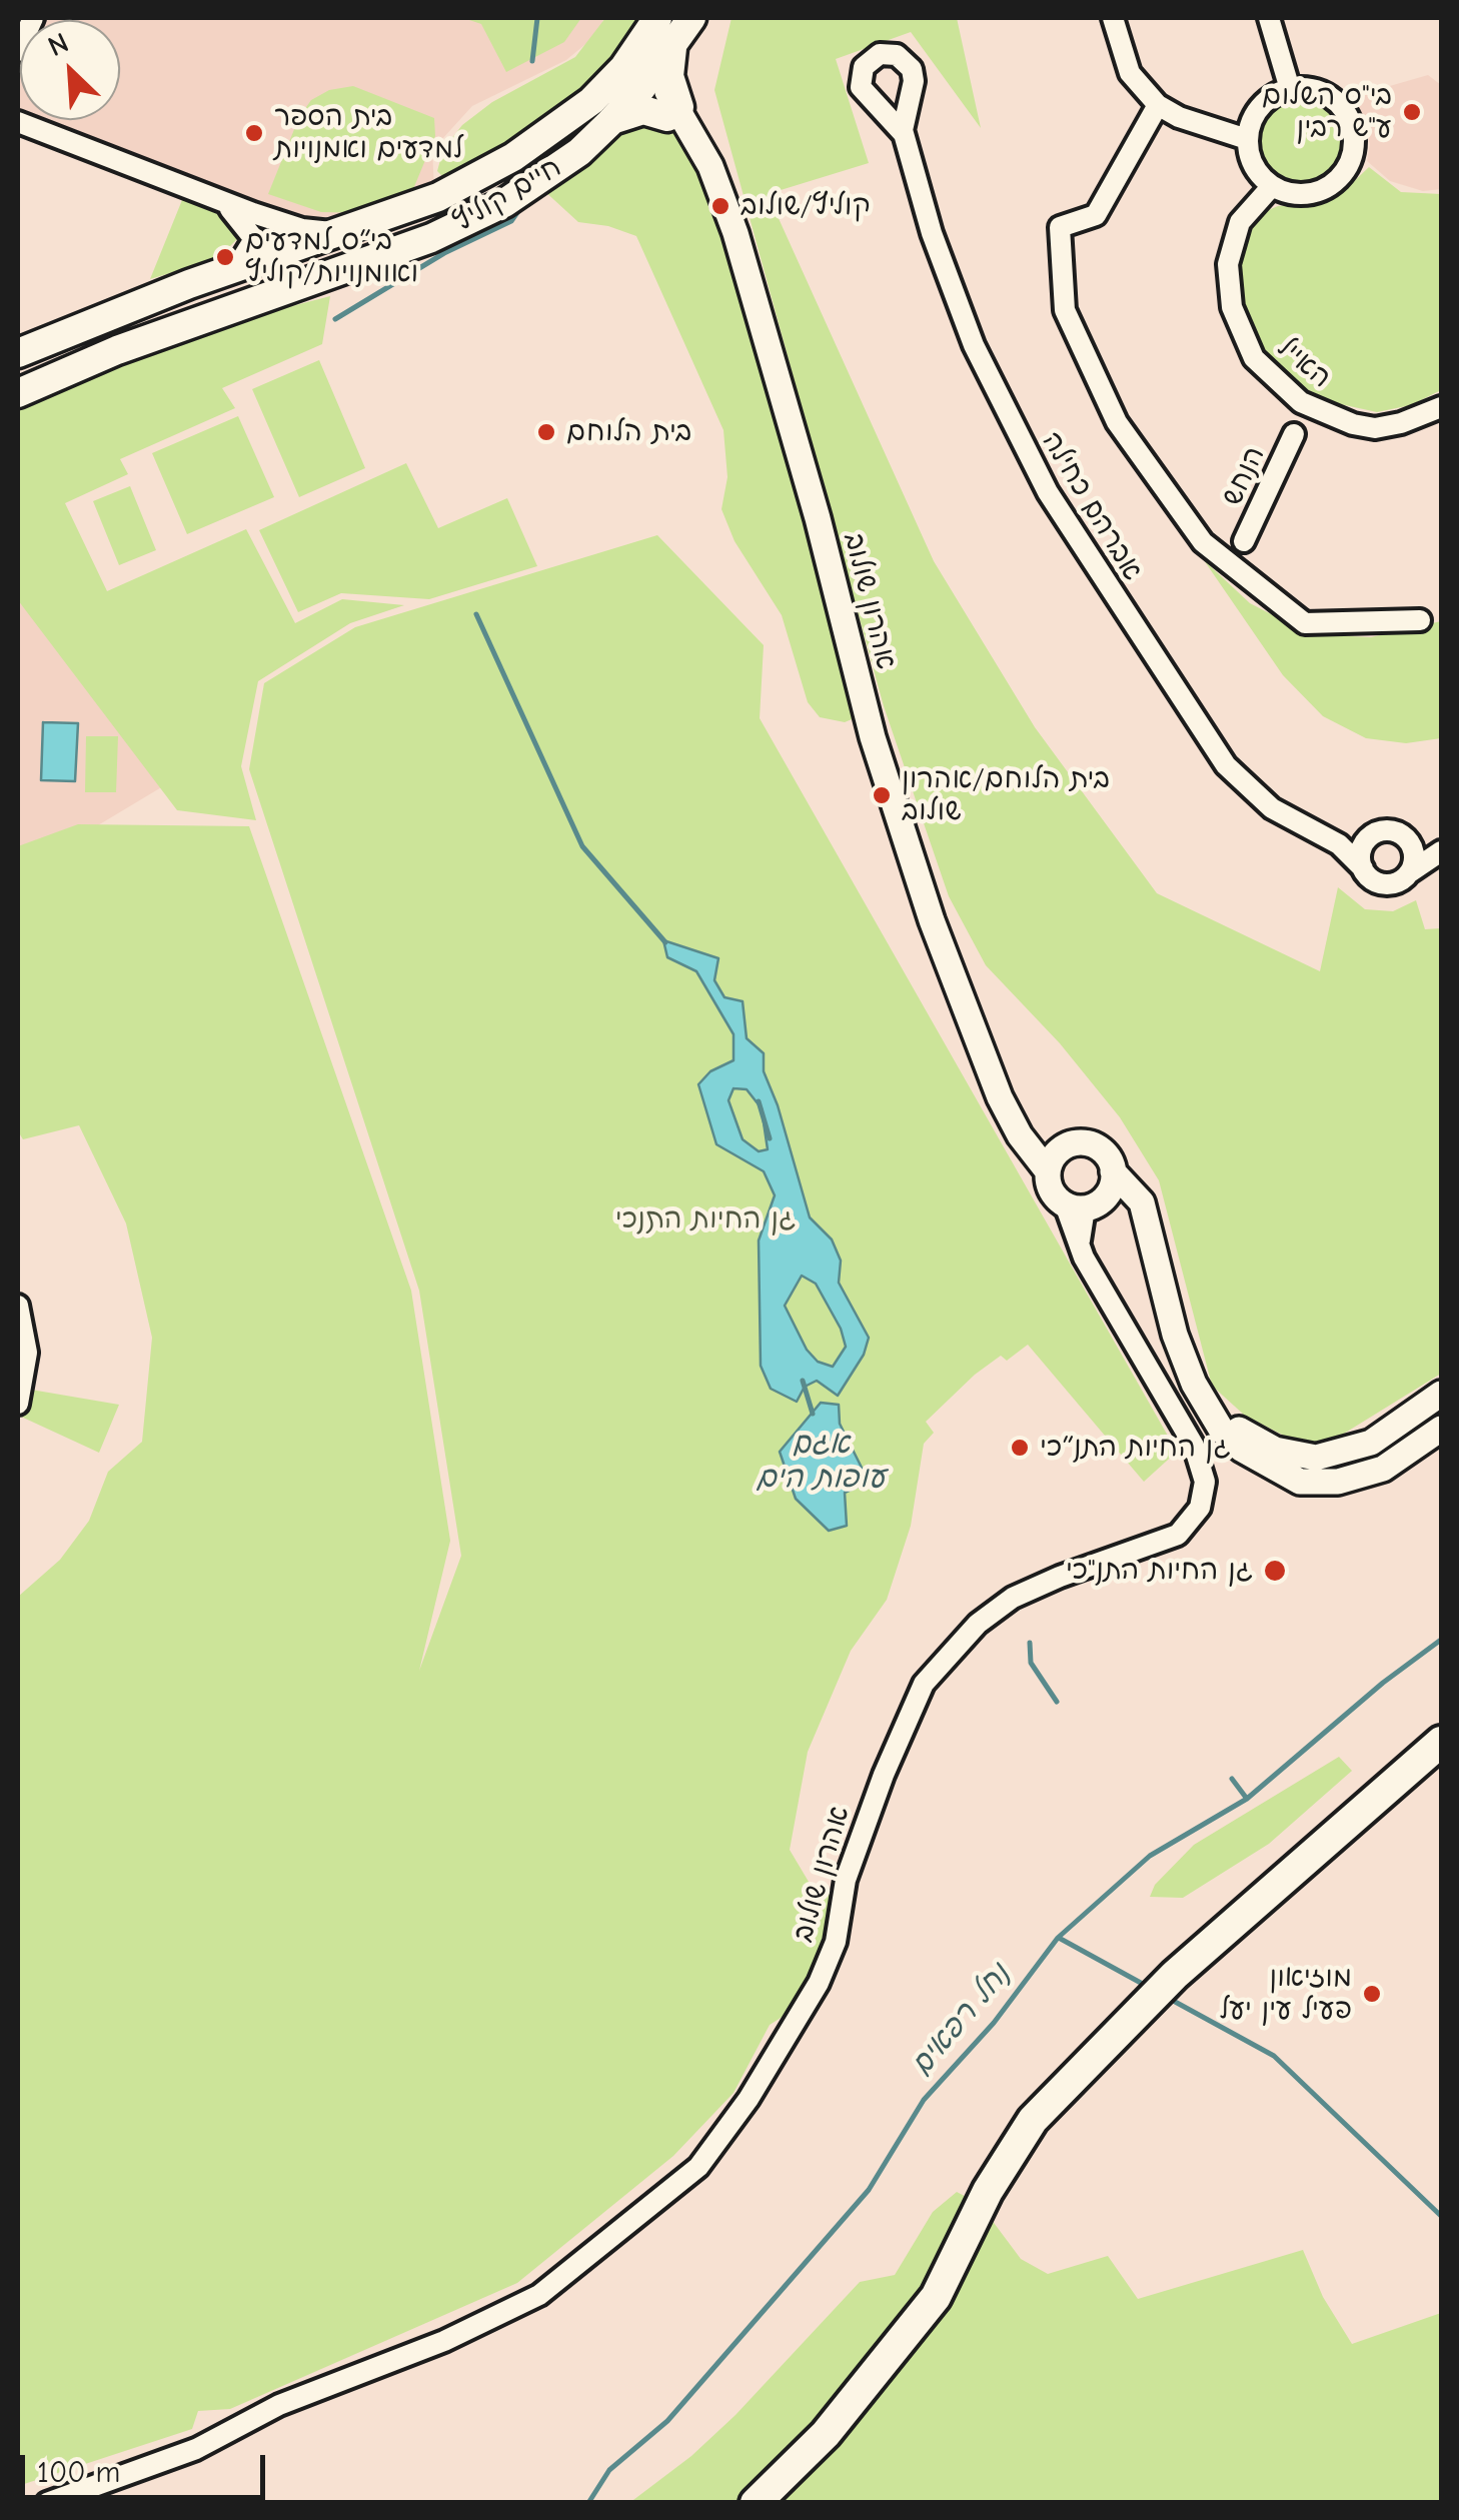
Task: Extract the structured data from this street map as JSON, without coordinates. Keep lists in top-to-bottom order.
{
  "streets": {
    "main road": ["חיים קוליץ"],
    "street": [
      "האייל",
      "הנחש",
      "אברהם כחילה",
      "אהרון שולוב"
    ]
  },
  "crossings": [
    ["חיים קוליץ", "אהרון שולוב"]
  ],
  "water": ["אגם עופות הים", "נחל רפאים"],
  "parks": ["גן החיות התנכי"],
  "places": [
    "בי\"ס השלום ע\"ש רבין",
    "בית הספר למדעים ואמנויות",
    "קוליץ/שולוב",
    "בי״ס למדעים ואומנויות/קוליץ",
    "בית הלוחם",
    "בית הלוחם/אהרון שולוב",
    "גן החיות התנ״כי",
    "גן החיות התנ\"כי",
    "מוזיאון פעיל עין יעל"
  ],
  "scale_bar": "100 m",
  "north": "top left"
}
